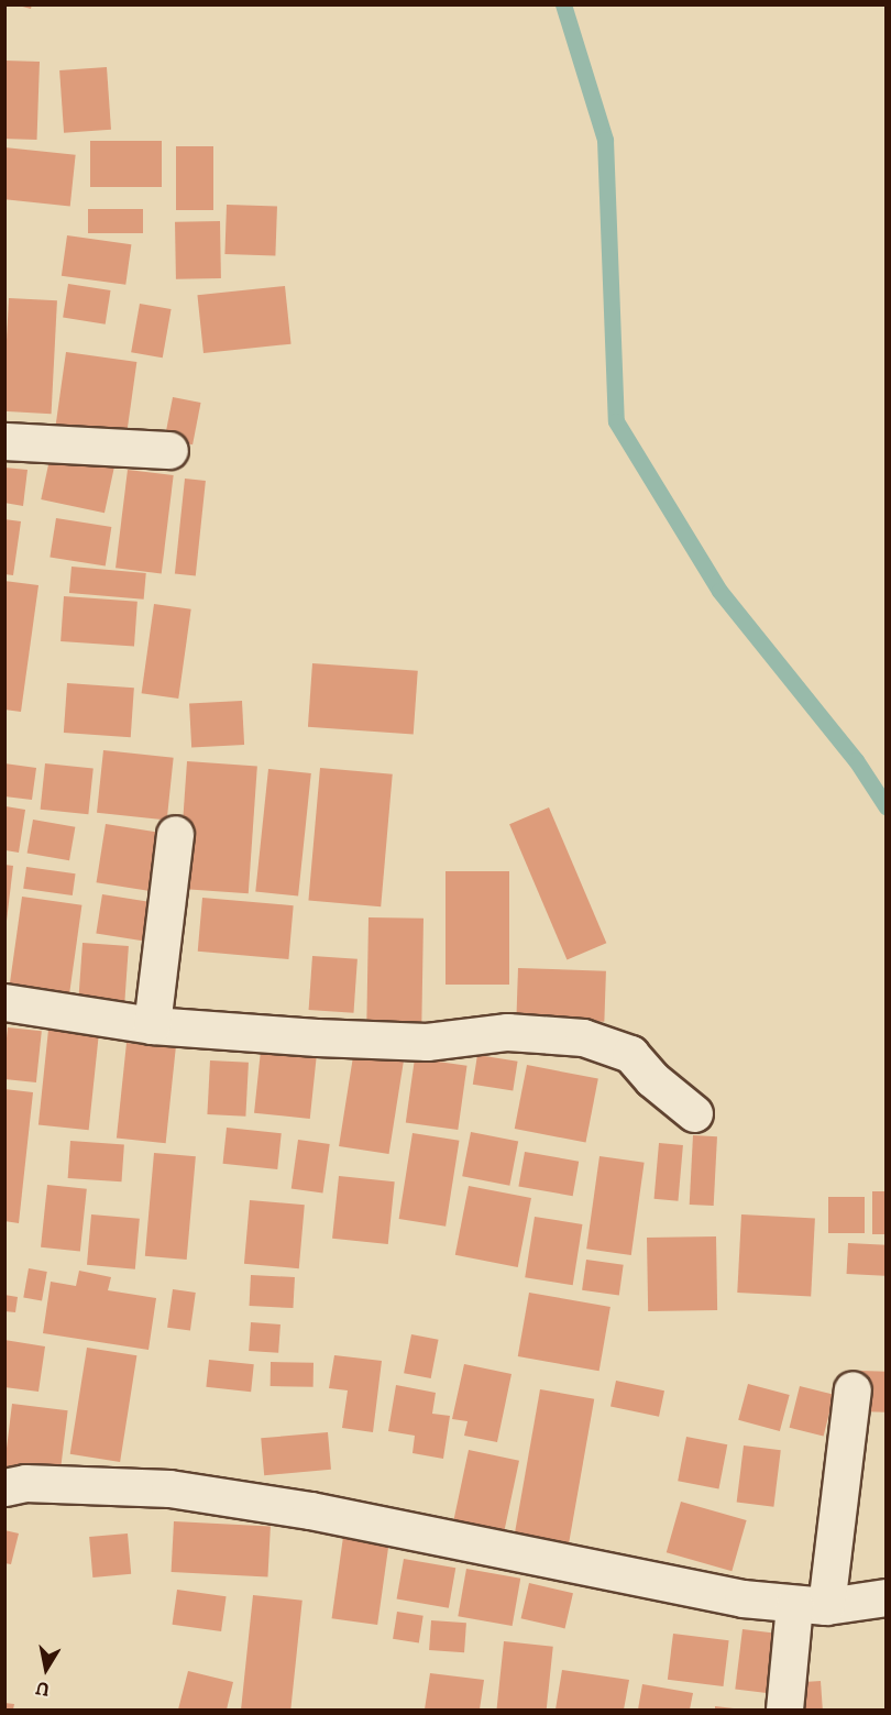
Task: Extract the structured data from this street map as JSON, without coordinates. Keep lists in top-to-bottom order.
{
  "north": "bottom"
}
